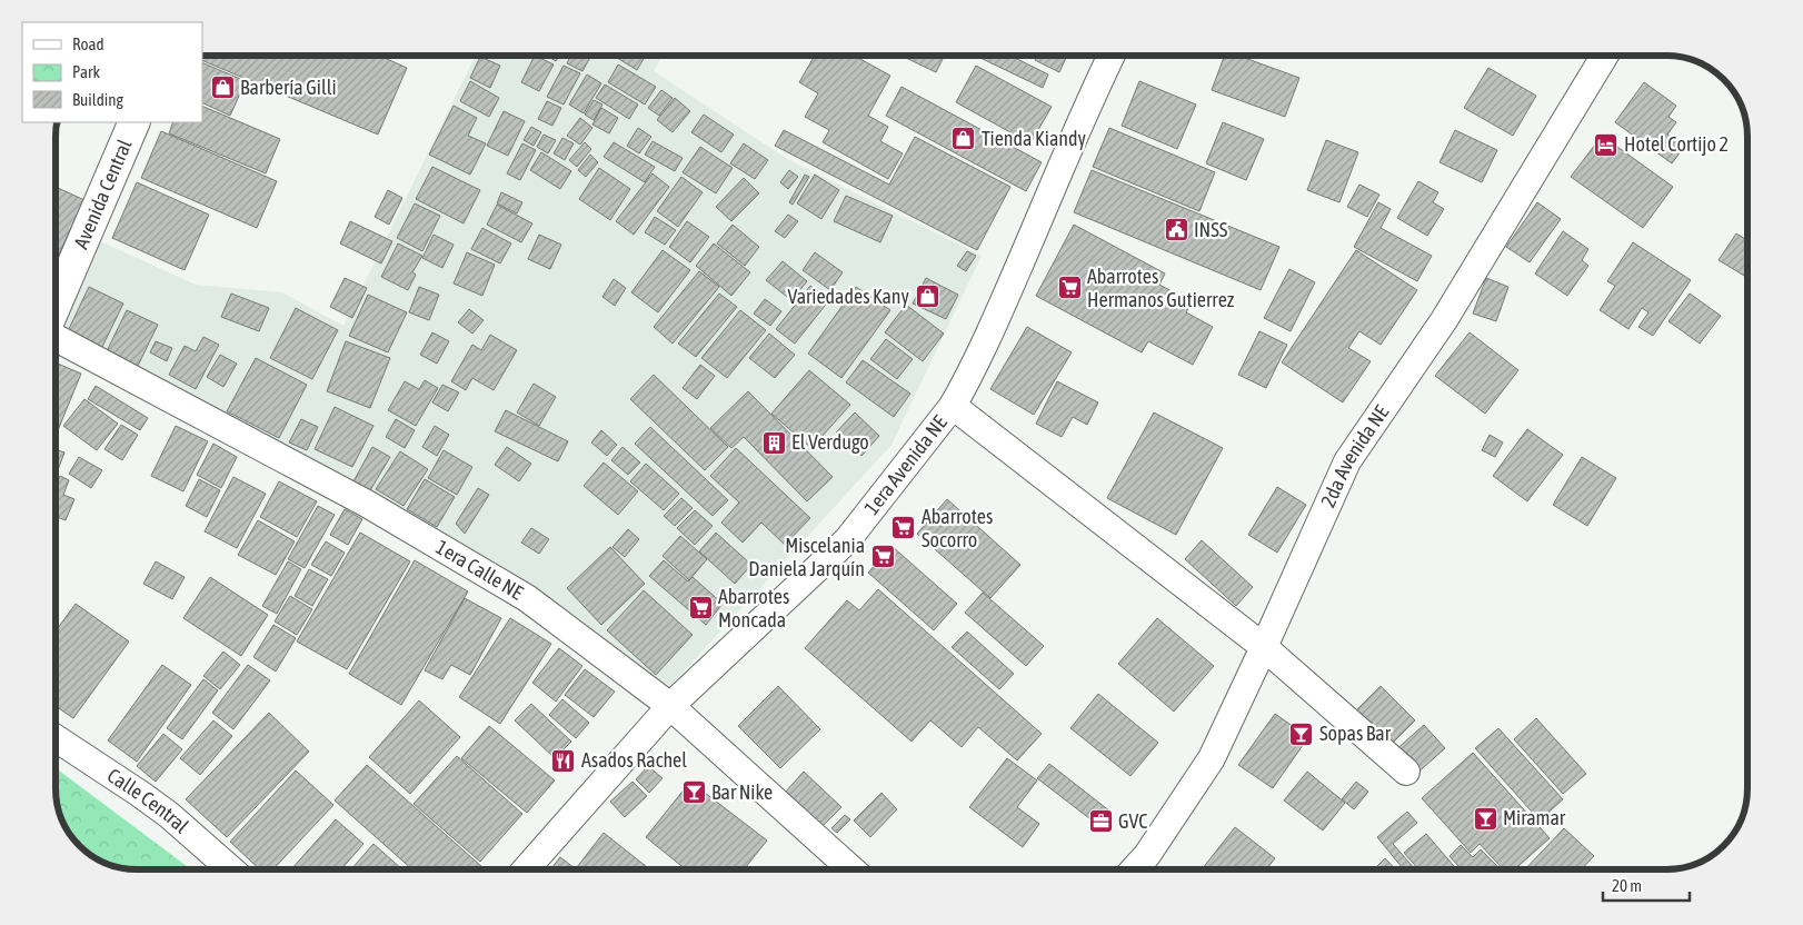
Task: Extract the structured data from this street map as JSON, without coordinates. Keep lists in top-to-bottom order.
{
  "streets": {
    "street": [
      "Avenida Central",
      "2da Avenida NE",
      "1era Avenida NE",
      "1era Calle NE",
      "Calle Central"
    ]
  },
  "crossings": [
    ["1era Avenida NE", "1era Calle NE"]
  ],
  "places": {
    "shop": ["Barbería Gilli", "Tienda Kiandy", "Variedades Kany"],
    "hotel": ["Hotel Cortijo 2"],
    "public building": ["INSS"],
    "supermarket": [
      "Abarrotes Hermanos Gutierrez",
      "Abarrotes Socorro",
      "Miscelania Daniela Jarquín",
      "Abarrotes Moncada"
    ],
    "building": ["El Verdugo"],
    "bar": ["Sopas Bar", "Bar Nike", "Miramar"],
    "restaurant": ["Asados Rachel"],
    "office": ["GVC"]
  },
  "legend": ["Road", "Park", "Building"],
  "scale_bar": "20 m"
}
